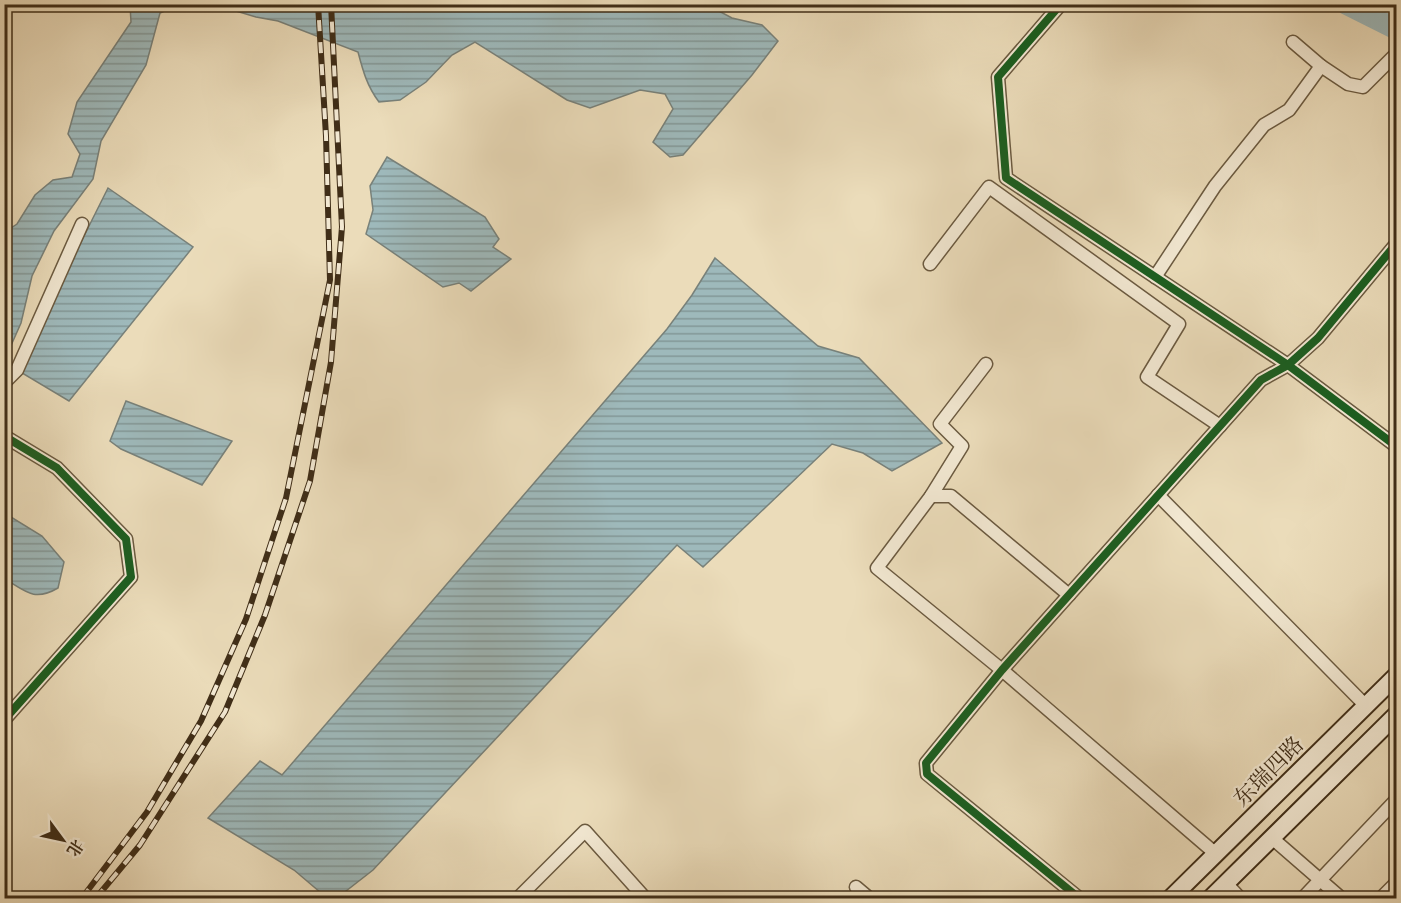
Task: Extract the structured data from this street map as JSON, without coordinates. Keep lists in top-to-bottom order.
{
  "streets": {
    "main road": ["东瑞四路"]
  },
  "north": "bottom right"
}
